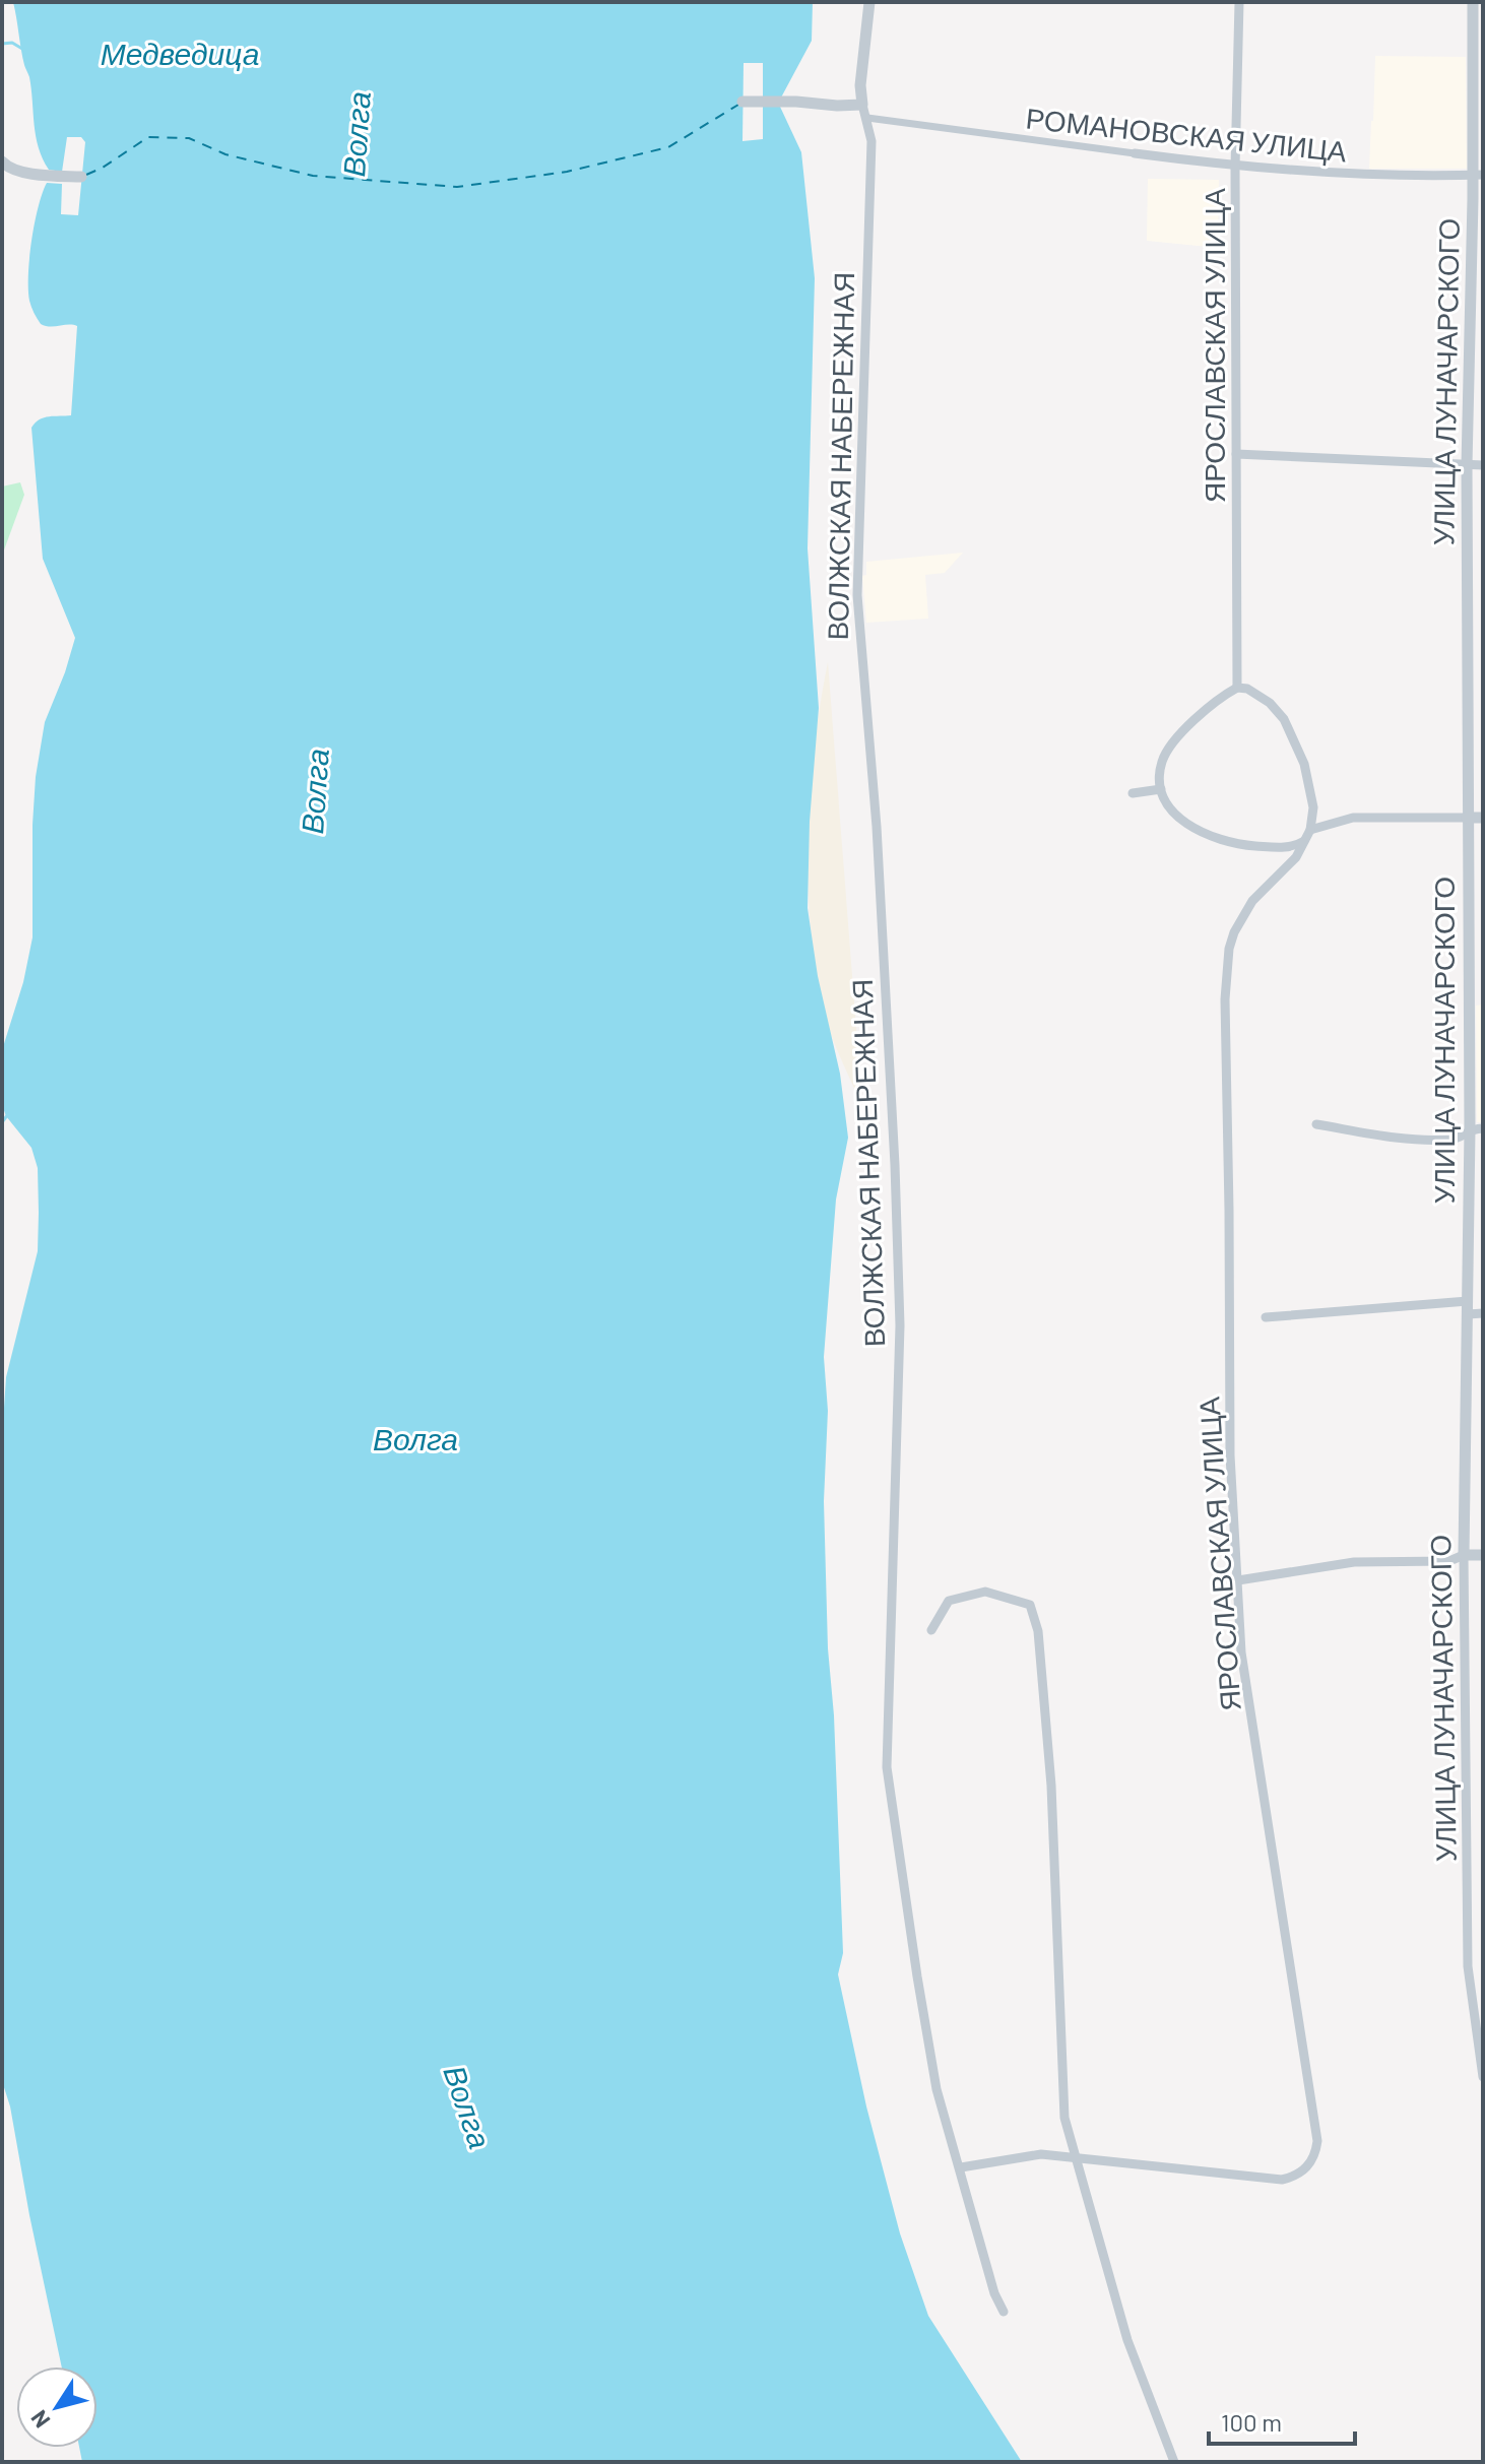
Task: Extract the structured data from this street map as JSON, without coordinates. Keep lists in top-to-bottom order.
{
  "streets": {
    "street": [
      "РОМАНОВСКАЯ УЛИЦА",
      "ЯРОСЛАВСКАЯ УЛИЦА",
      "УЛИЦА ЛУНАЧАРСКОГО",
      "ВОЛЖСКАЯ НАБЕРЕЖНАЯ"
    ]
  },
  "crossings": [
    ["РОМАНОВСКАЯ УЛИЦА", "ЯРОСЛАВСКАЯ УЛИЦА"],
    ["РОМАНОВСКАЯ УЛИЦА", "УЛИЦА ЛУНАЧАРСКОГО"],
    ["РОМАНОВСКАЯ УЛИЦА", "ВОЛЖСКАЯ НАБЕРЕЖНАЯ"],
    ["ЯРОСЛАВСКАЯ УЛИЦА", "ВОЛЖСКАЯ НАБЕРЕЖНАЯ"]
  ],
  "water": ["Медведица", "Волга"],
  "scale_bar": "100 m",
  "north": "bottom left"
}
